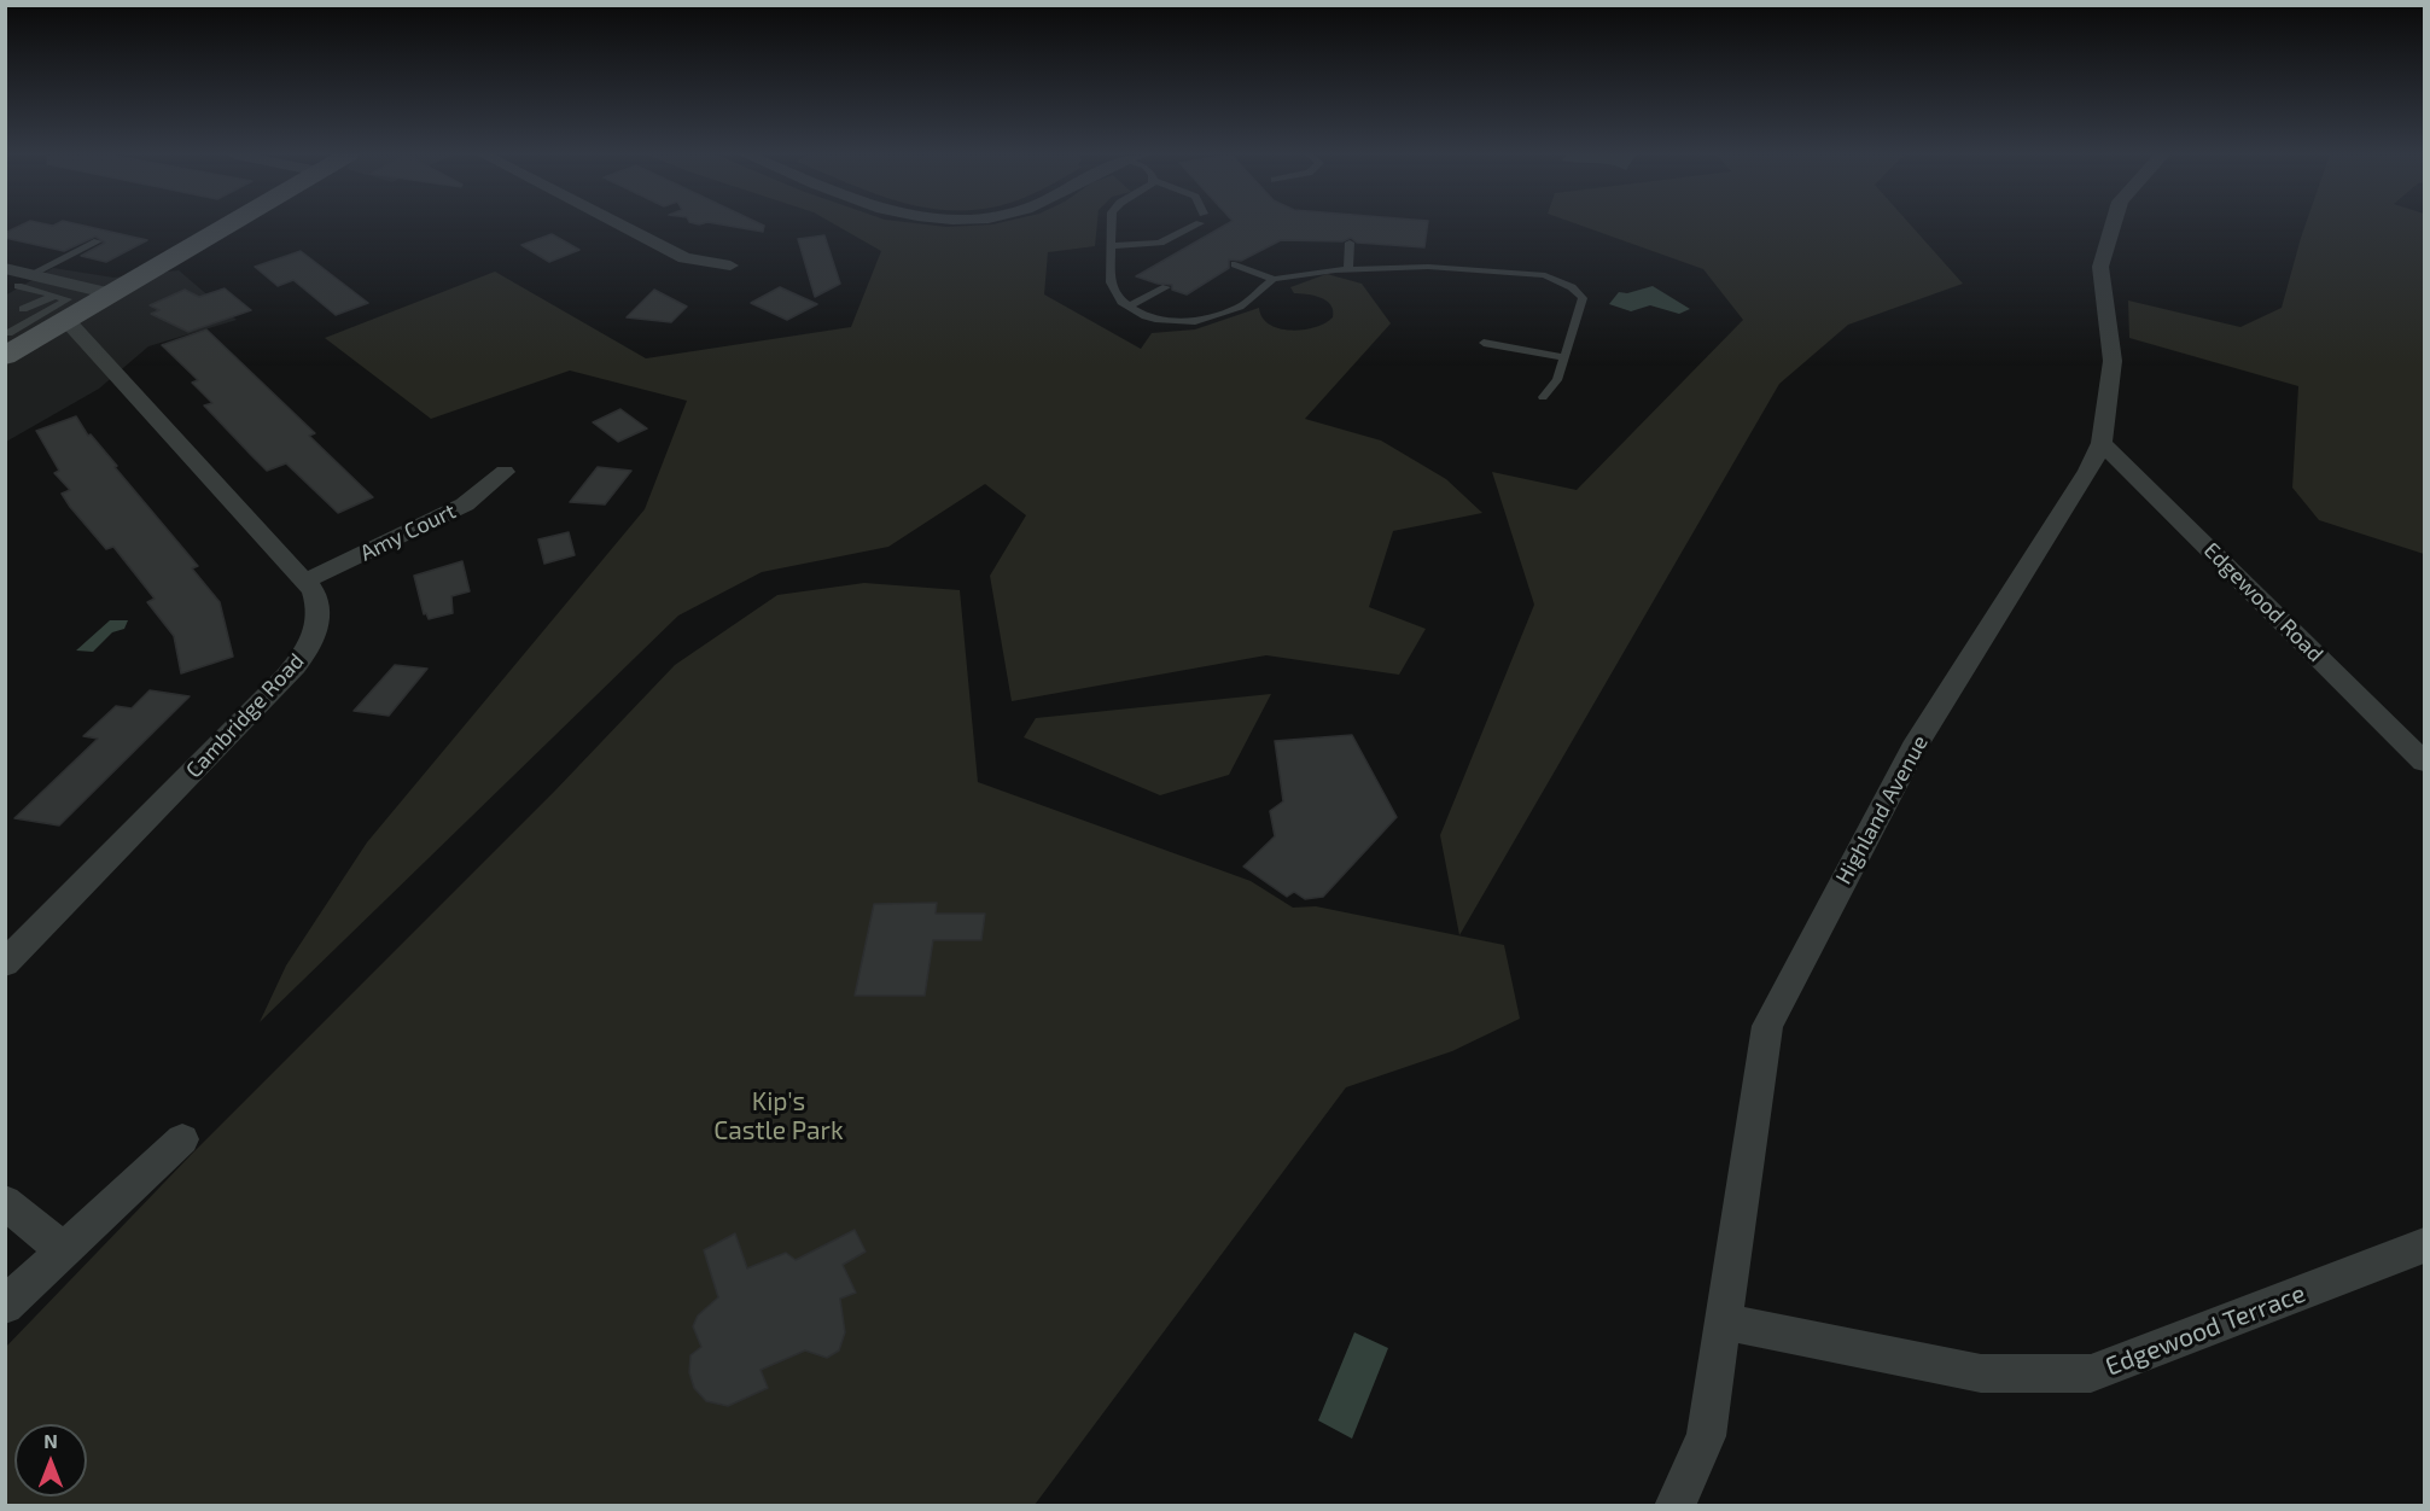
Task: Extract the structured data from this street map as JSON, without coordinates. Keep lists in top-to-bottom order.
{
  "streets": {
    "street": [
      "Amy Court",
      "Edgewood Road",
      "Cambridge Road",
      "Highland Avenue",
      "Edgewood Terrace"
    ]
  },
  "crossings": [
    ["Amy Court", "Cambridge Road"],
    ["Edgewood Road", "Highland Avenue"],
    ["Highland Avenue", "Edgewood Terrace"]
  ],
  "parks": ["Kip's Castle Park"],
  "north": "top"
}
